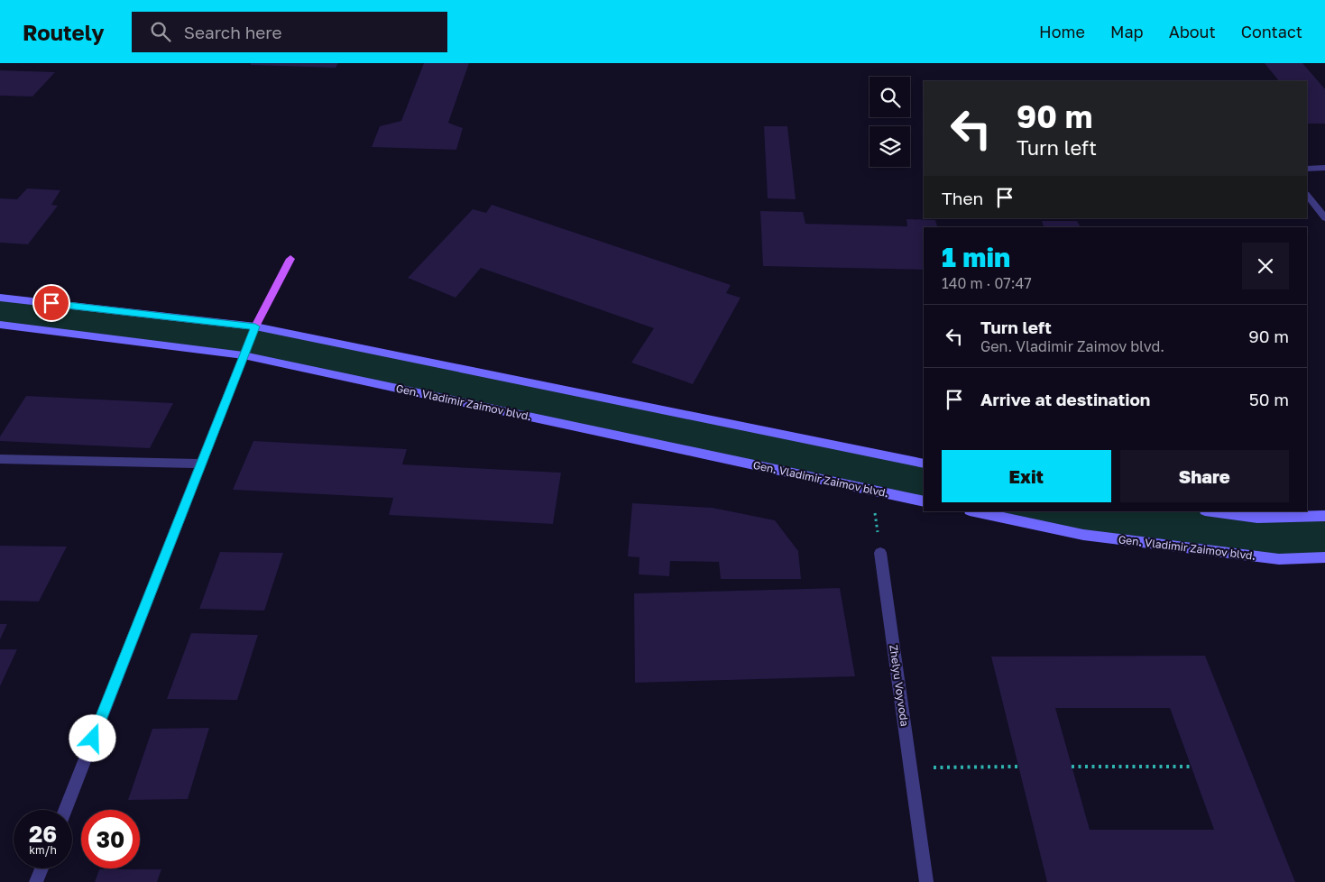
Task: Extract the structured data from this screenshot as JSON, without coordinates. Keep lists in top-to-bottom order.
{
  "streets": {
    "main road": ["Gen. Vladimir Zaimov blvd."],
    "street": ["Zhelyu Voyvoda"]
  },
  "page": {
    "header": "Routely",
    "search": "Search here",
    "nav": [
      "Home",
      "Map",
      "About",
      "Contact"
    ],
    "turn": ["90 m", "Turn left"],
    "then": "Then",
    "heading": ["1 min", "140 m · 07:47"],
    "list": [
      {
        "name": "Turn left",
        "note": "Gen. Vladimir Zaimov blvd.",
        "value": "90 m"
      },
      {
        "name": "Arrive at destination",
        "value": "50 m"
      }
    ],
    "buttons": ["Exit", "Share"],
    "speed": "26 km/h",
    "limit": "30"
  }
}
